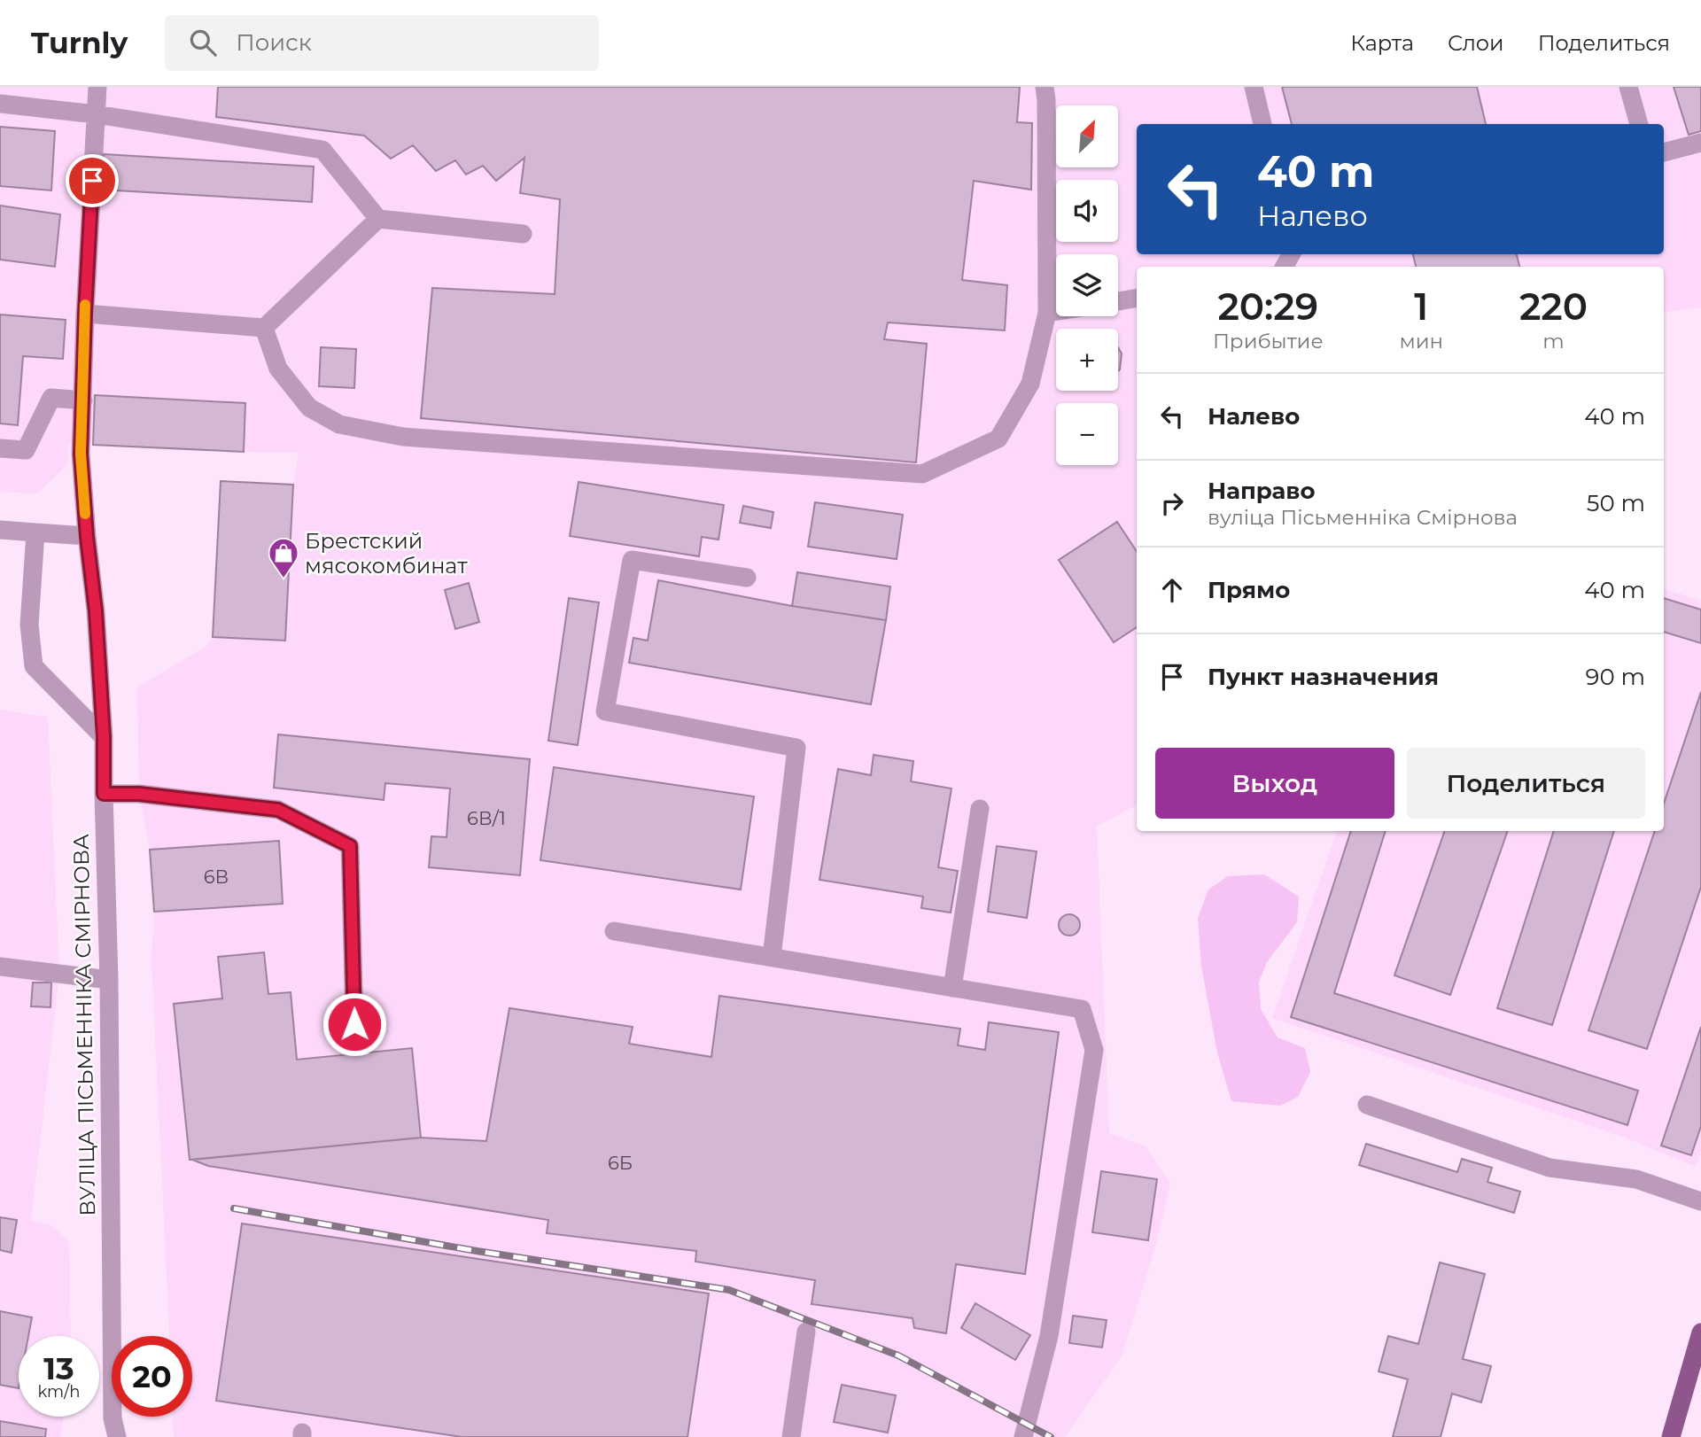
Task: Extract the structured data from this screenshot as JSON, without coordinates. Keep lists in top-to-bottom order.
{
  "streets": {
    "street": ["ВУЛІЦА ПІСЬМЕННІКА СМІРНОВА"]
  },
  "places": {
    "shop": ["Брестский мясокомбинат"]
  },
  "house_numbers": ["6В/1", "6В", "6Б"],
  "north": "top right",
  "page": {
    "header": "Turnly",
    "search": "Поиск",
    "nav": ["Карта", "Слои", "Поделиться"],
    "map_buttons": ["+", "−"],
    "turn": ["40 m", "Налево"],
    "eta": [
      "20:29",
      "Прибытие",
      "1",
      "мин",
      "220",
      "m"
    ],
    "list": [
      {
        "name": "Налево",
        "value": "40 m"
      },
      {
        "name": "Направо",
        "note": "вуліца Пісьменніка Смірнова",
        "value": "50 m"
      },
      {
        "name": "Прямо",
        "value": "40 m"
      },
      {
        "name": "Пункт назначения",
        "value": "90 m"
      }
    ],
    "buttons": ["Выход", "Поделиться"],
    "speed": "13 km/h",
    "limit": "20"
  }
}
